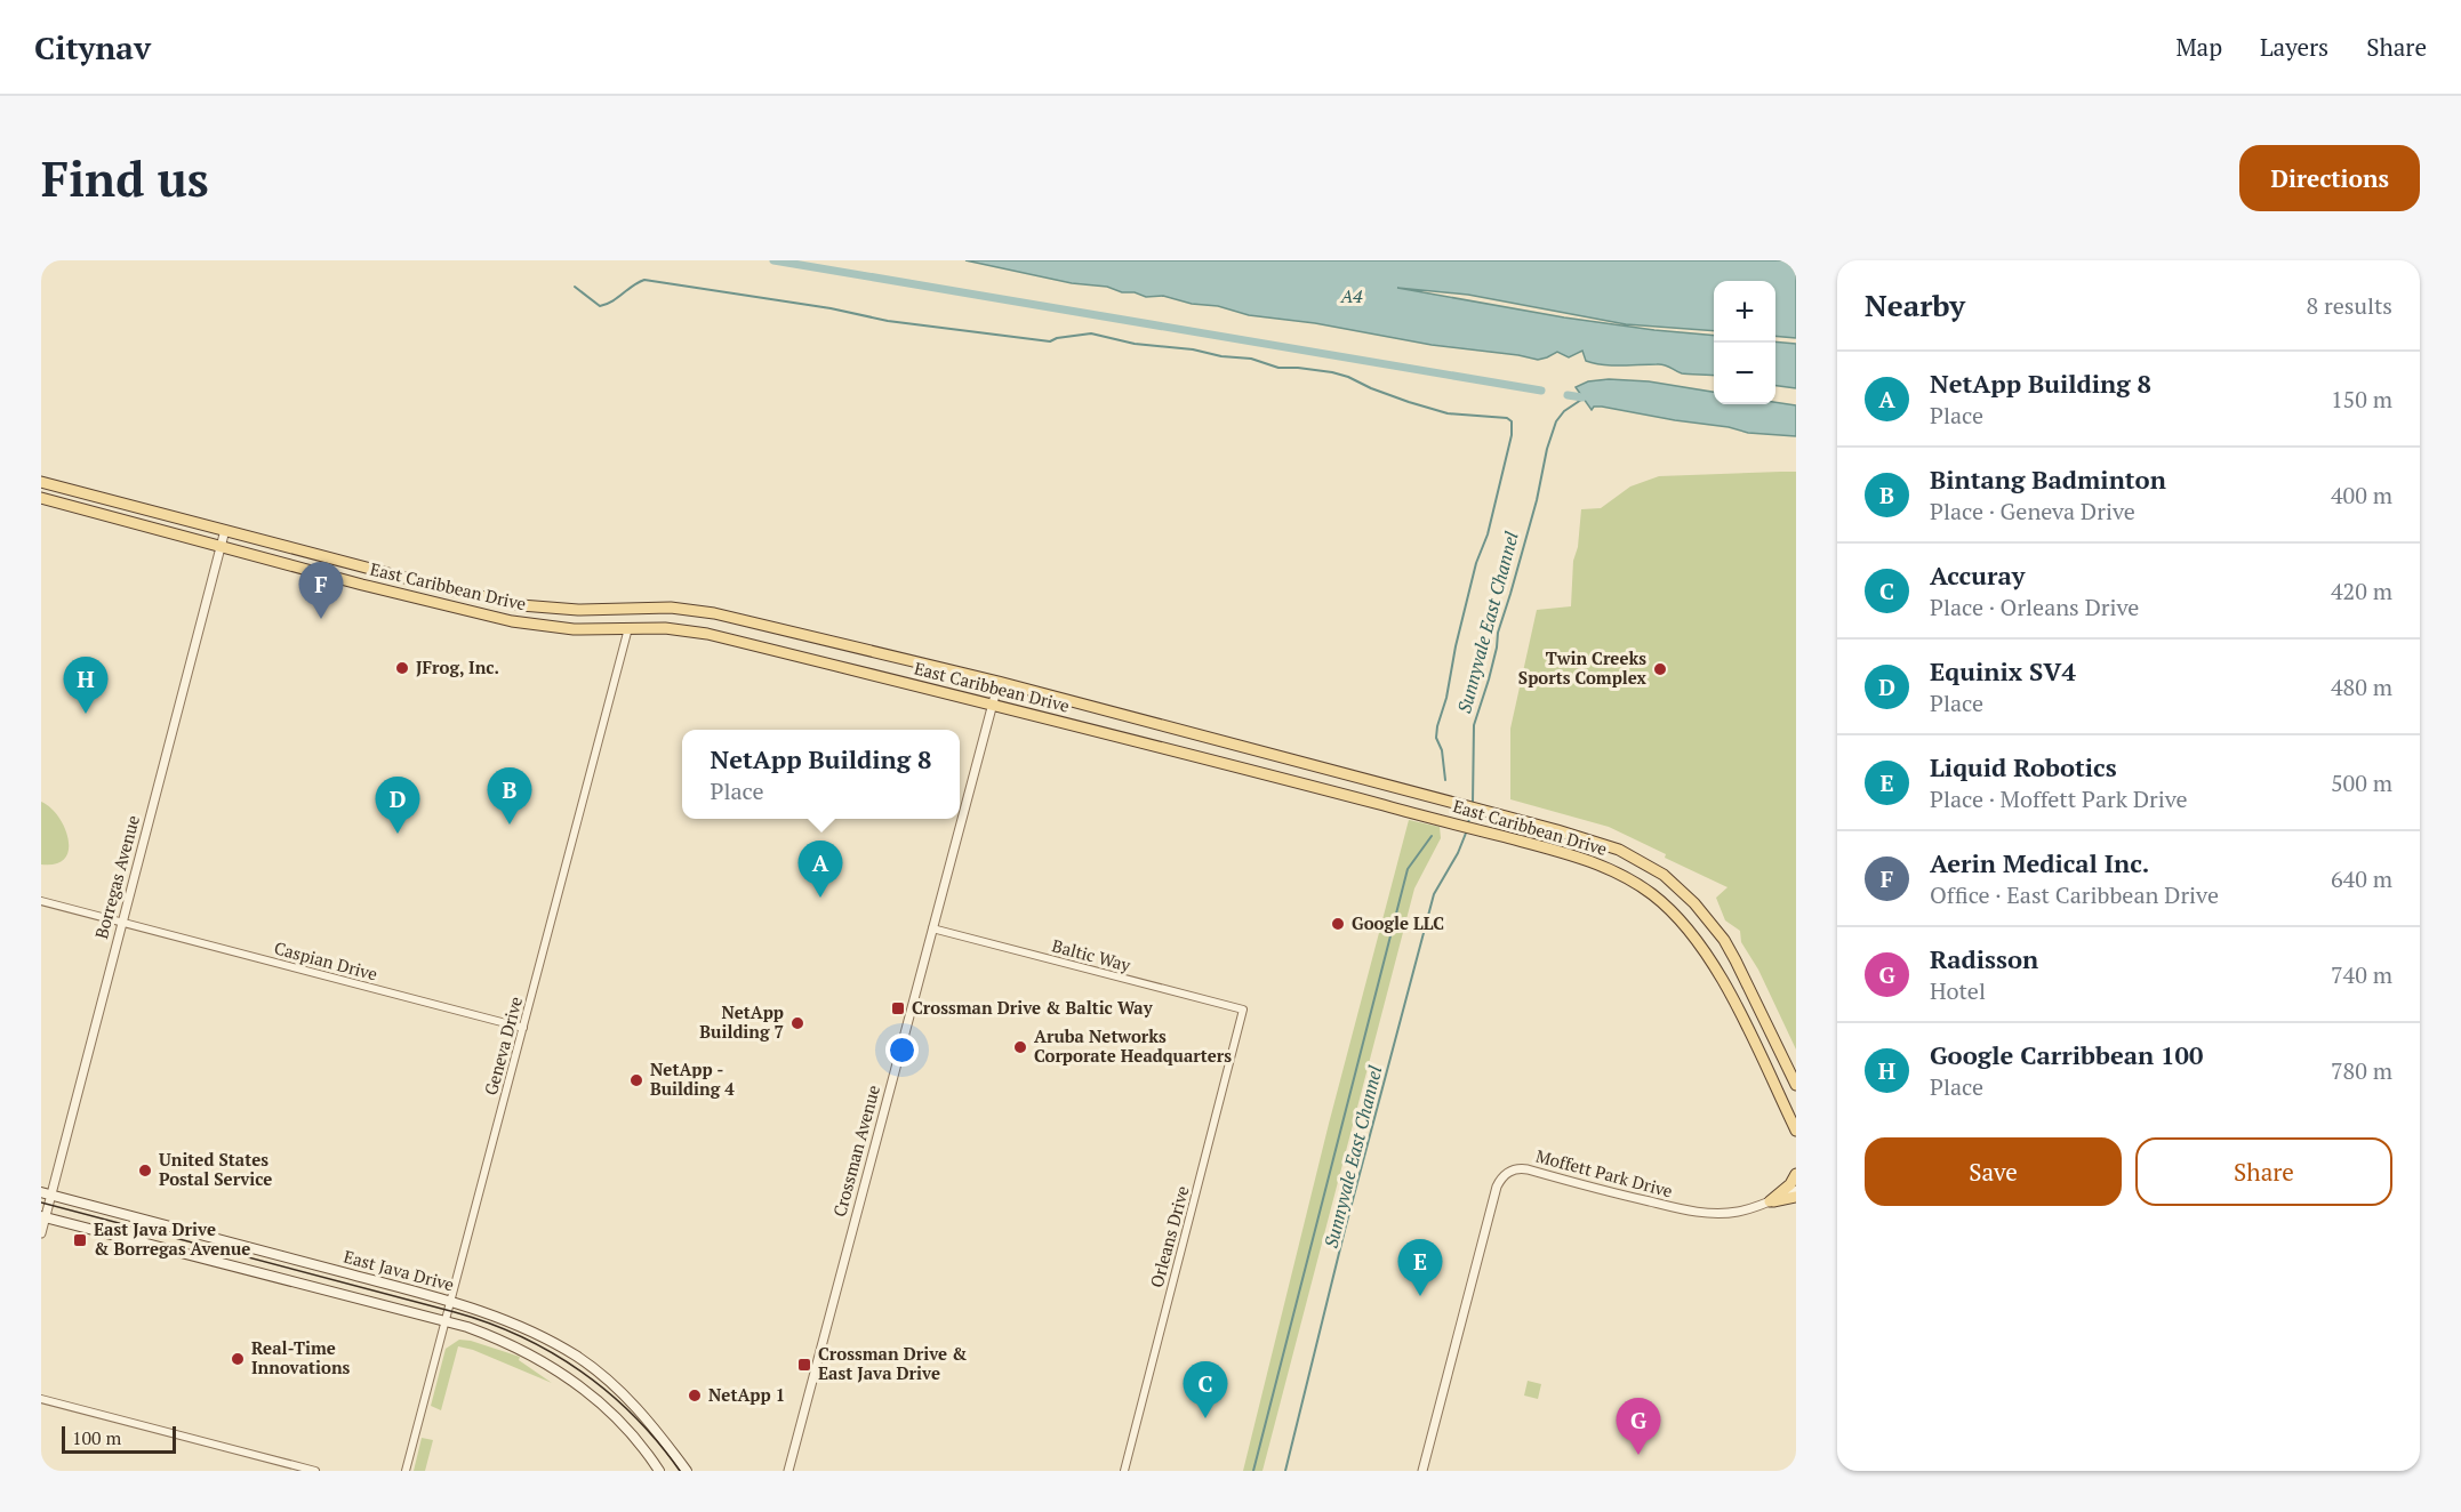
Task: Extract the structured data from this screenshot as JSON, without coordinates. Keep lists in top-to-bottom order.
{
  "streets": {
    "main road": ["East Caribbean Drive", "East Java Drive"],
    "street": [
      "Borregas Avenue",
      "Baltic Way",
      "Caspian Drive",
      "Geneva Drive",
      "Crossman Avenue",
      "Moffett Park Drive",
      "Orleans Drive"
    ]
  },
  "crossings": [
    ["East Caribbean Drive", "Borregas Avenue"],
    ["East Caribbean Drive", "Geneva Drive"],
    ["East Caribbean Drive", "Crossman Avenue"],
    ["Borregas Avenue", "Caspian Drive"],
    ["Borregas Avenue", "East Java Drive"],
    ["Baltic Way", "Crossman Avenue"],
    ["Baltic Way", "Orleans Drive"],
    ["Caspian Drive", "Geneva Drive"],
    ["Geneva Drive", "East Java Drive"]
  ],
  "water": ["A4", "Sunnyvale East Channel"],
  "places": {
    "other": [
      "JFrog, Inc.",
      "Twin Creeks Sports Complex",
      "Google LLC",
      "NetApp Building 7",
      "Aruba Networks Corporate Headquarters",
      "NetApp - Building 4",
      "United States Postal Service",
      "Real-Time Innovations",
      "NetApp 1"
    ],
    "transit": ["Crossman Drive & Baltic Way", "East Java Drive & Borregas Avenue", "Crossman Drive & East Java Drive"]
  },
  "scale_bar": "100 m",
  "page": {
    "header": "Citynav",
    "nav": ["Map", "Layers", "Share"],
    "buttons": [
      "Directions",
      ["Save", "Share"]
    ],
    "title": "Find us",
    "heading": ["Nearby", "8 results"],
    "map_buttons": ["+", "−"],
    "list": [
      {
        "mark": "A",
        "name": "NetApp Building 8",
        "note": "Place",
        "value": "150 m"
      },
      {
        "mark": "B",
        "name": "Bintang Badminton",
        "note": "Place · Geneva Drive",
        "value": "400 m"
      },
      {
        "mark": "C",
        "name": "Accuray",
        "note": "Place · Orleans Drive",
        "value": "420 m"
      },
      {
        "mark": "D",
        "name": "Equinix SV4",
        "note": "Place",
        "value": "480 m"
      },
      {
        "mark": "E",
        "name": "Liquid Robotics",
        "note": "Place · Moffett Park Drive",
        "value": "500 m"
      },
      {
        "mark": "F",
        "name": "Aerin Medical Inc.",
        "note": "Office · East Caribbean Drive",
        "value": "640 m"
      },
      {
        "mark": "G",
        "name": "Radisson",
        "note": "Hotel",
        "value": "740 m"
      },
      {
        "mark": "H",
        "name": "Google Carribbean 100",
        "note": "Place",
        "value": "780 m"
      }
    ],
    "pins": [
      "F",
      "H",
      "B",
      "D",
      "A",
      "E",
      "C",
      "G"
    ],
    "popup": ["NetApp Building 8", "Place"],
    "scale": "100 m"
  }
}
